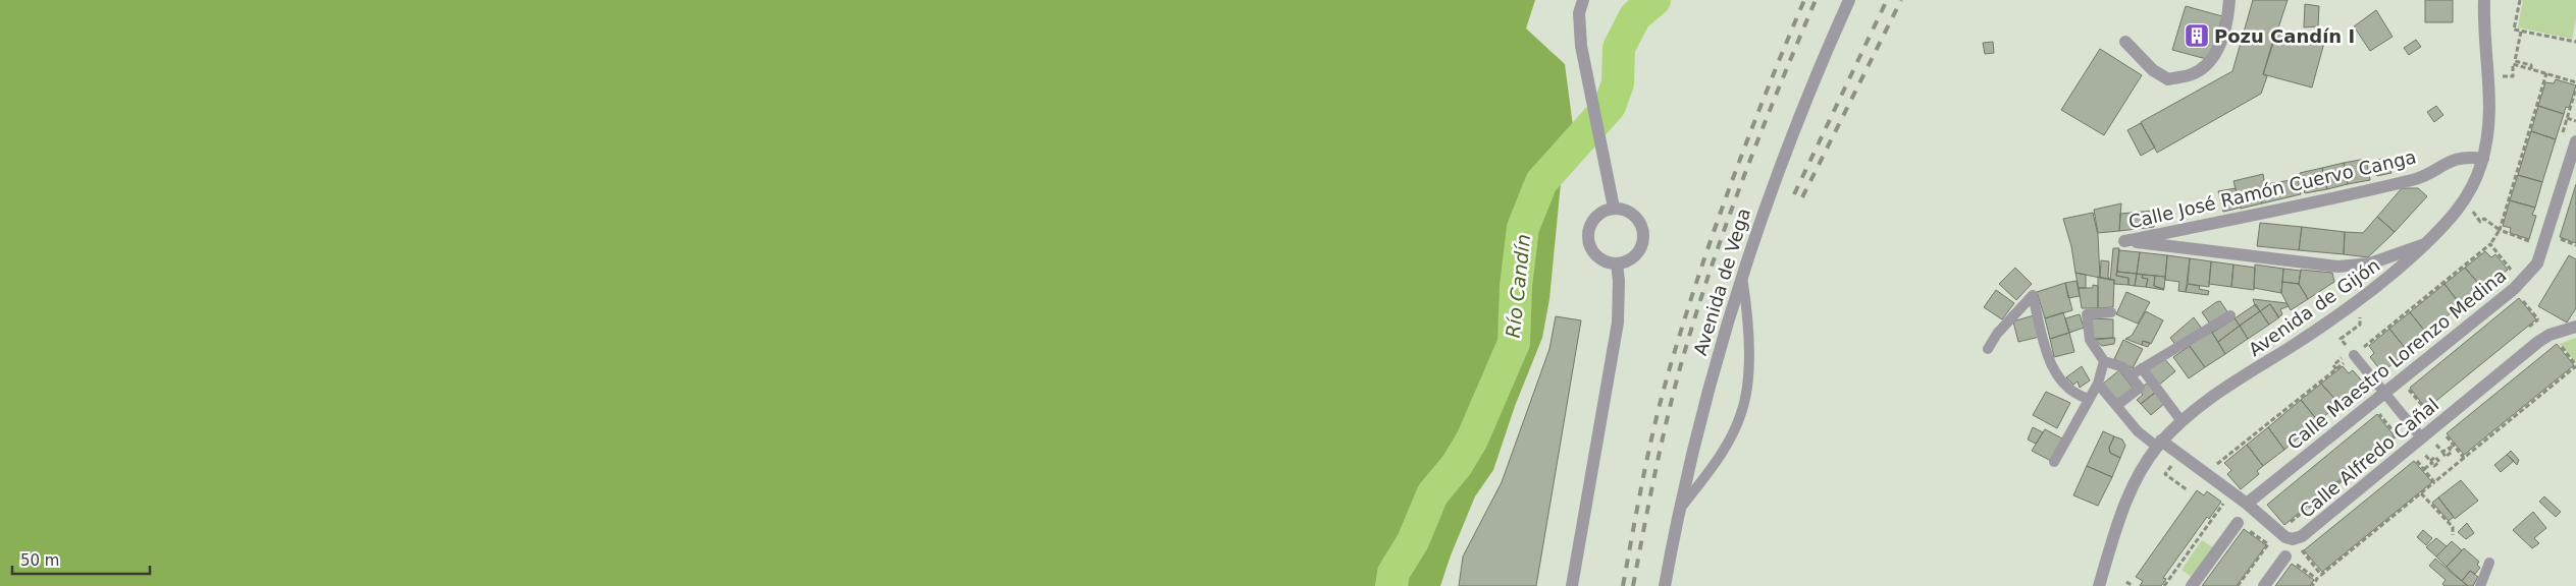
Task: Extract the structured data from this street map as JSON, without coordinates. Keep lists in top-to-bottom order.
{
  "streets": {
    "street": [
      "Calle José Ramón Cuervo Canga",
      "Avenida de Vega",
      "Avenida de Gijón",
      "Calle Maestro Lorenzo Medina",
      "Calle Alfredo Cañal"
    ]
  },
  "crossings": [
    ["Calle José Ramón Cuervo Canga", "Avenida de Gijón"],
    ["Avenida de Gijón", "Calle Alfredo Cañal"],
    ["Calle Maestro Lorenzo Medina", "Calle Alfredo Cañal"]
  ],
  "water": ["Río Candín"],
  "places": {
    "building": ["Pozu Candín I"]
  },
  "scale_bar": "50 m"
}
